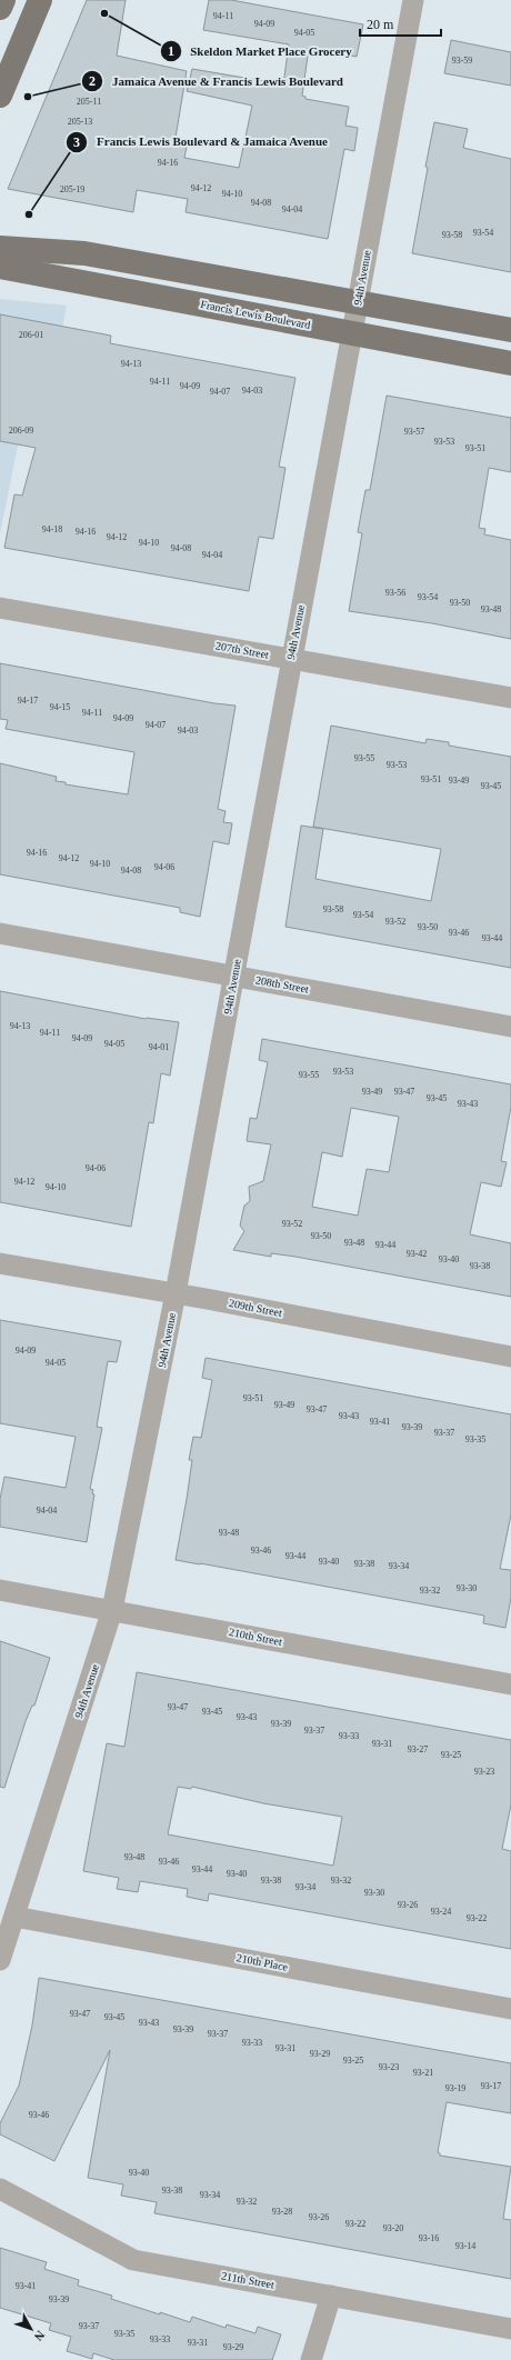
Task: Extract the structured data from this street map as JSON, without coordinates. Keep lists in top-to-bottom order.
{
  "streets": {
    "main road": ["Francis Lewis Boulevard"],
    "street": [
      "94th Avenue",
      "207th Street",
      "208th Street",
      "209th Street",
      "210th Street",
      "210th Place",
      "211th Street"
    ]
  },
  "crossings": [
    ["94th Avenue", "Francis Lewis Boulevard"],
    ["94th Avenue", "207th Street"],
    ["94th Avenue", "208th Street"],
    ["94th Avenue", "209th Street"],
    ["94th Avenue", "210th Street"],
    ["94th Avenue", "210th Place"]
  ],
  "places": ["Skeldon Market Place Grocery", "Jamaica Avenue & Francis Lewis Boulevard", "Francis Lewis Boulevard & Jamaica Avenue"],
  "house_numbers": [
    "94-11",
    "94-09",
    "94-05",
    "93-59",
    "205-11",
    "205-13",
    "94-16",
    "94-12",
    "205-19",
    "94-10",
    "94-08",
    "94-04",
    "93-54",
    "93-58",
    "206-01",
    "94-13",
    "94-11",
    "94-09",
    "94-03",
    "94-07",
    "206-09",
    "93-57",
    "93-53",
    "93-51",
    "94-18",
    "94-16",
    "94-12",
    "94-10",
    "94-08",
    "94-04",
    "93-56",
    "93-54",
    "93-50",
    "93-48",
    "94-17",
    "94-15",
    "94-11",
    "94-09",
    "94-07",
    "94-03",
    "93-55",
    "93-53",
    "93-51",
    "93-49",
    "93-45",
    "94-16",
    "94-12",
    "94-10",
    "94-06",
    "94-08",
    "93-58",
    "93-54",
    "93-52",
    "93-50",
    "93-46",
    "93-44",
    "94-13",
    "94-11",
    "94-09",
    "94-05",
    "94-01",
    "93-53",
    "93-55",
    "93-49",
    "93-47",
    "93-45",
    "93-43",
    "94-06",
    "94-12",
    "94-10",
    "93-52",
    "93-50",
    "93-48",
    "93-44",
    "93-42",
    "93-40",
    "93-38",
    "94-09",
    "94-05",
    "93-51",
    "93-49",
    "93-47",
    "93-43",
    "93-41",
    "93-39",
    "93-37",
    "93-35",
    "94-04",
    "93-48",
    "93-46",
    "93-44",
    "93-40",
    "93-38",
    "93-34",
    "93-30",
    "93-32",
    "93-47",
    "93-45",
    "93-43",
    "93-39",
    "93-37",
    "93-33",
    "93-31",
    "93-27",
    "93-25",
    "93-23",
    "93-48",
    "93-46",
    "93-44",
    "93-40",
    "93-38",
    "93-32",
    "93-34",
    "93-30",
    "93-26",
    "93-24",
    "93-22",
    "93-47",
    "93-45",
    "93-43",
    "93-39",
    "93-37",
    "93-33",
    "93-31",
    "93-29",
    "93-25",
    "93-23",
    "93-21",
    "93-17",
    "93-19",
    "93-46",
    "93-40",
    "93-38",
    "93-34",
    "93-32",
    "93-28",
    "93-26",
    "93-22",
    "93-20",
    "93-16",
    "93-14",
    "93-41",
    "93-39",
    "93-37",
    "93-35",
    "93-33",
    "93-31",
    "93-29"
  ],
  "scale_bar": "20 m",
  "north": "bottom right"
}
